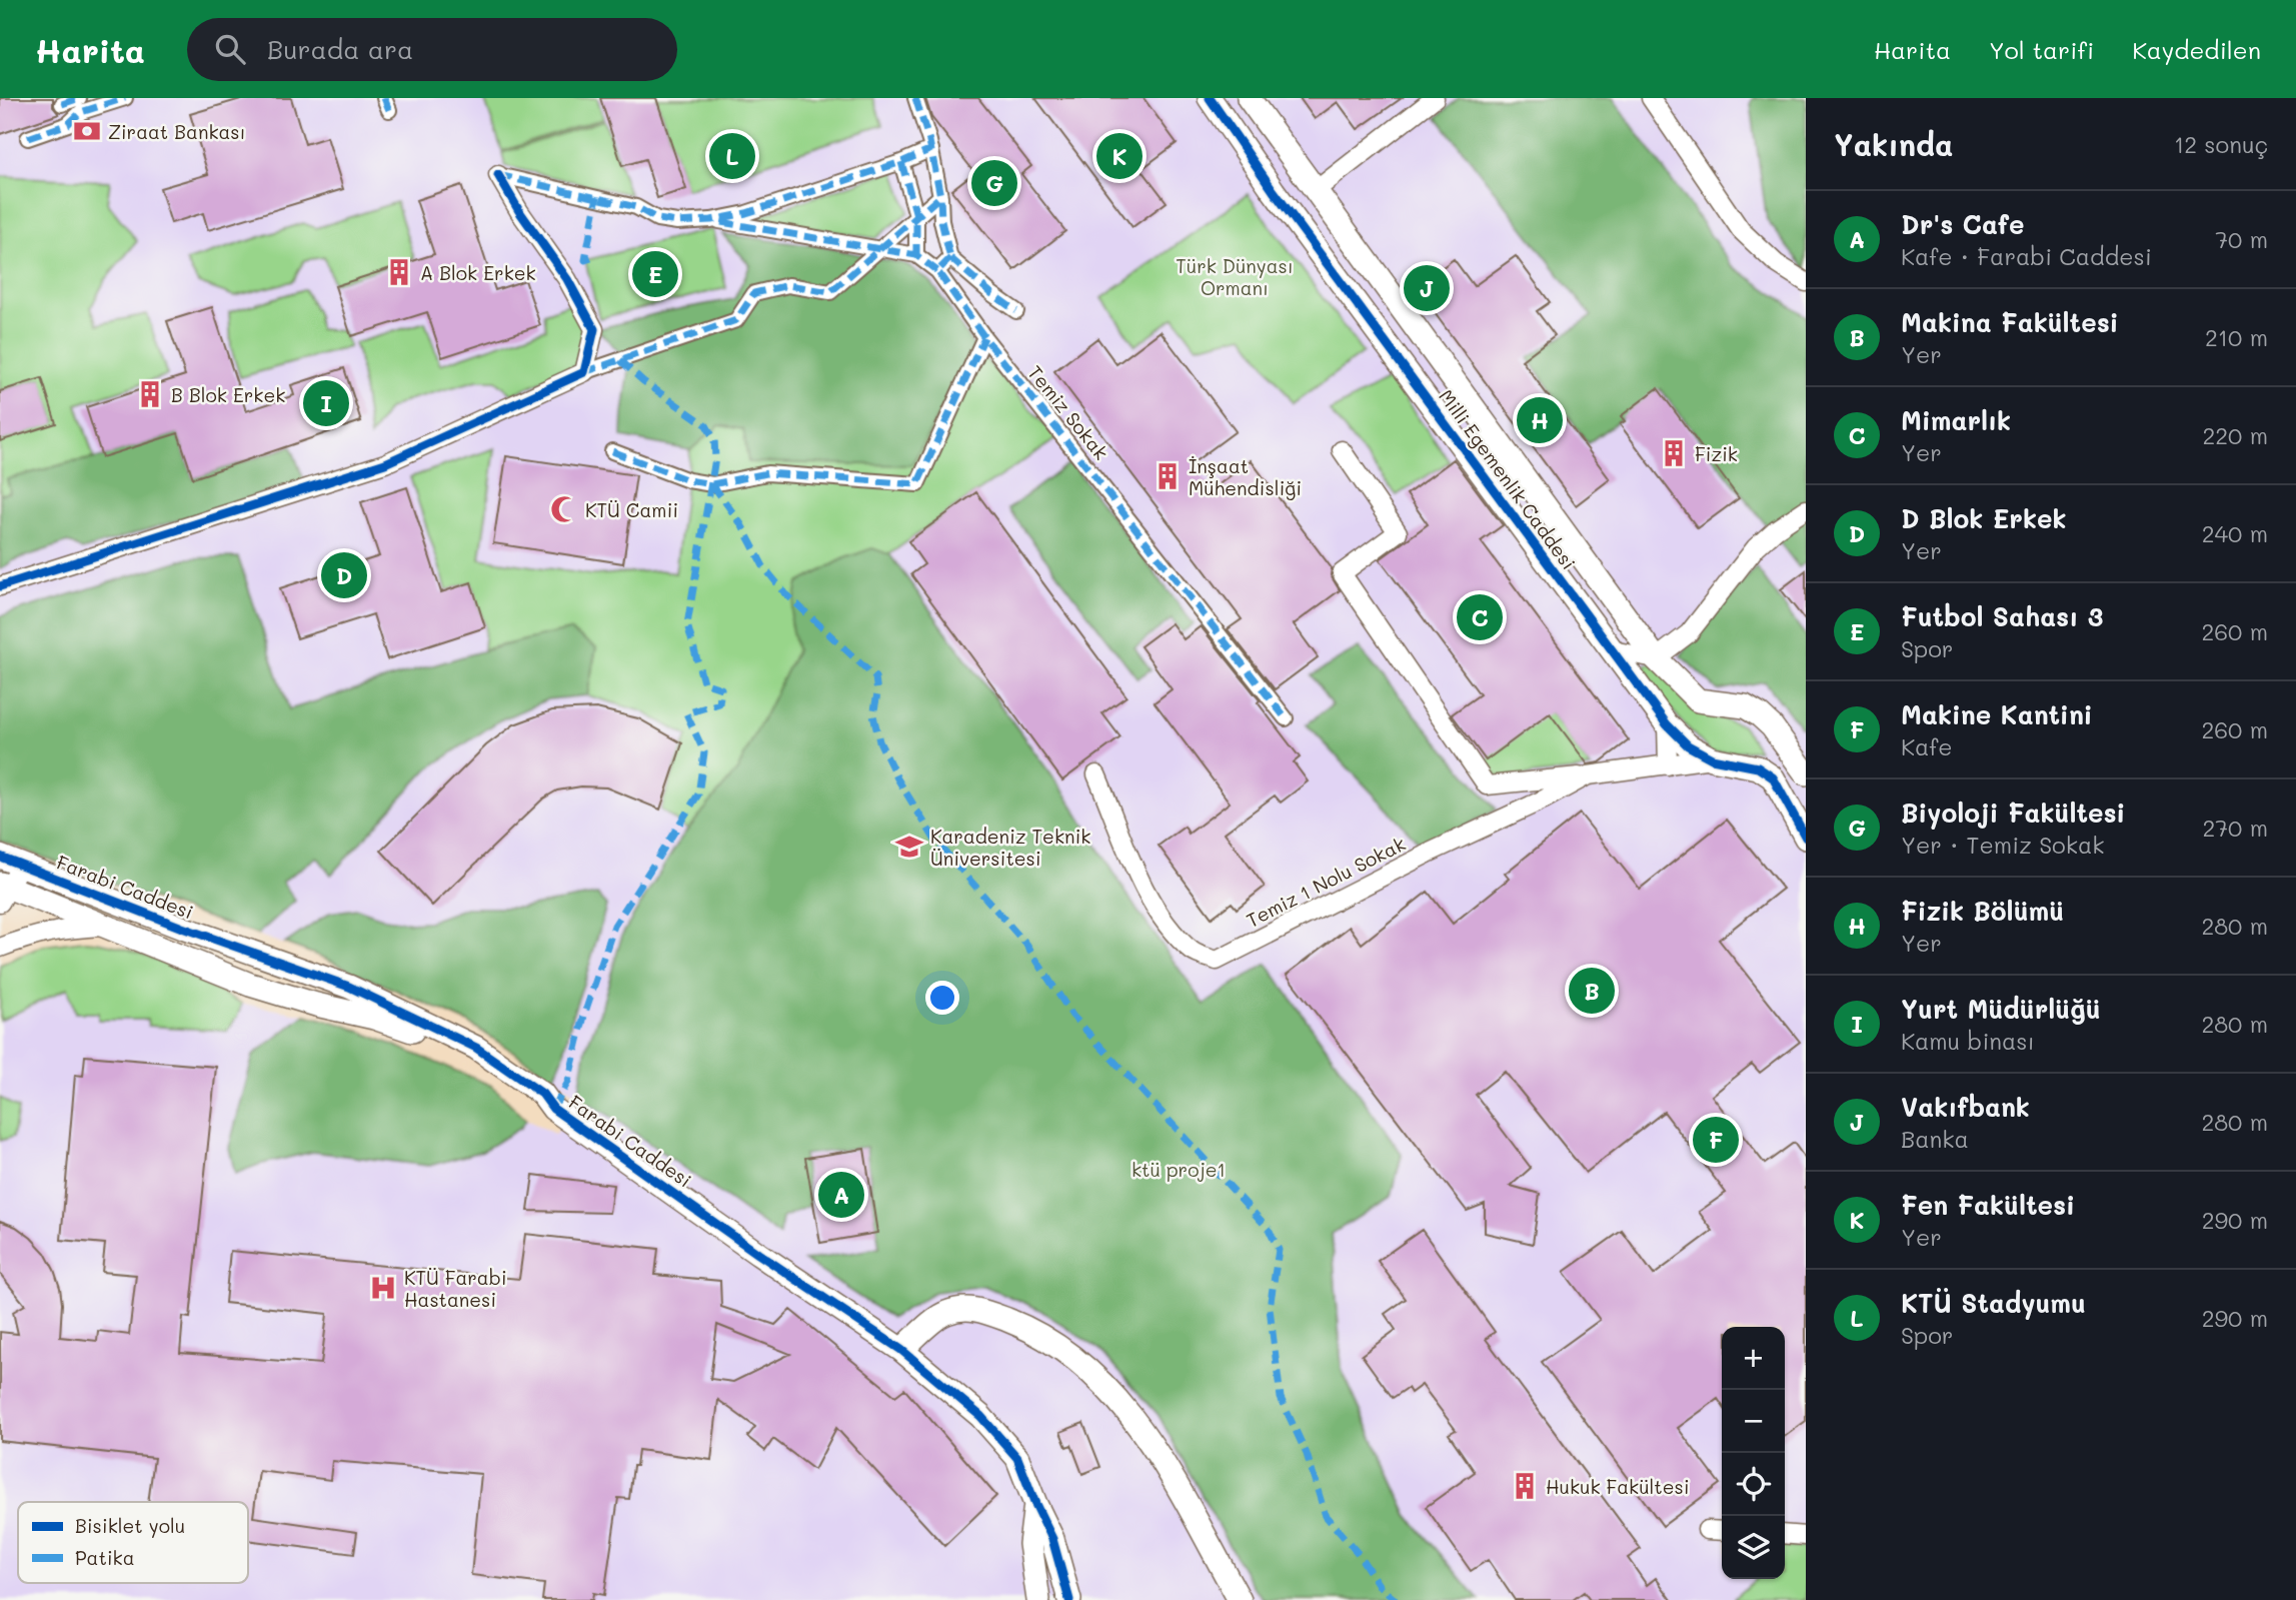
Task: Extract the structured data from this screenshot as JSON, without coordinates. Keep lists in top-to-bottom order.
{
  "streets": {
    "street": [
      "Temiz Sokak",
      "Milli Egemenlik Caddesi",
      "Temiz 1 Nolu Sokak",
      "Farabi Caddesi"
    ]
  },
  "crossings": [
    ["Milli Egemenlik Caddesi", "Temiz 1 Nolu Sokak"]
  ],
  "parks": ["Türk Dünyası Ormanı", "ktü proje1"],
  "places": {
    "bank": ["Ziraat Bankası"],
    "building": [
      "A Blok Erkek",
      "B Blok Erkek",
      "Fizik",
      "İnşaat Mühendisliği",
      "Hukuk Fakültesi"
    ],
    "mosque": ["KTÜ Camii"],
    "school or university": ["Karadeniz Teknik Üniversitesi"],
    "hospital": ["KTÜ Farabi Hastanesi"]
  },
  "legend": ["Bisiklet yolu", "Patika"],
  "page": {
    "header": "Harita",
    "search": "Burada ara",
    "nav": ["Harita", "Yol tarifi", "Kaydedilen"],
    "heading": ["Yakında", "12 sonuç"],
    "pins": [
      "K",
      "L",
      "G",
      "E",
      "J",
      "I",
      "H",
      "D",
      "C",
      "B",
      "F",
      "A"
    ],
    "list": [
      {
        "mark": "A",
        "name": "Dr's Cafe",
        "note": "Kafe · Farabi Caddesi",
        "value": "70 m"
      },
      {
        "mark": "B",
        "name": "Makina Fakültesi",
        "note": "Yer",
        "value": "210 m"
      },
      {
        "mark": "C",
        "name": "Mimarlık",
        "note": "Yer",
        "value": "220 m"
      },
      {
        "mark": "D",
        "name": "D Blok Erkek",
        "note": "Yer",
        "value": "240 m"
      },
      {
        "mark": "E",
        "name": "Futbol Sahası 3",
        "note": "Spor",
        "value": "260 m"
      },
      {
        "mark": "F",
        "name": "Makine Kantini",
        "note": "Kafe",
        "value": "260 m"
      },
      {
        "mark": "G",
        "name": "Biyoloji Fakültesi",
        "note": "Yer · Temiz Sokak",
        "value": "270 m"
      },
      {
        "mark": "H",
        "name": "Fizik Bölümü",
        "note": "Yer",
        "value": "280 m"
      },
      {
        "mark": "I",
        "name": "Yurt Müdürlüğü",
        "note": "Kamu binası",
        "value": "280 m"
      },
      {
        "mark": "J",
        "name": "Vakıfbank",
        "note": "Banka",
        "value": "280 m"
      },
      {
        "mark": "K",
        "name": "Fen Fakültesi",
        "note": "Yer",
        "value": "290 m"
      },
      {
        "mark": "L",
        "name": "KTÜ Stadyumu",
        "note": "Spor",
        "value": "290 m"
      }
    ],
    "map_buttons": ["+", "−"]
  }
}
